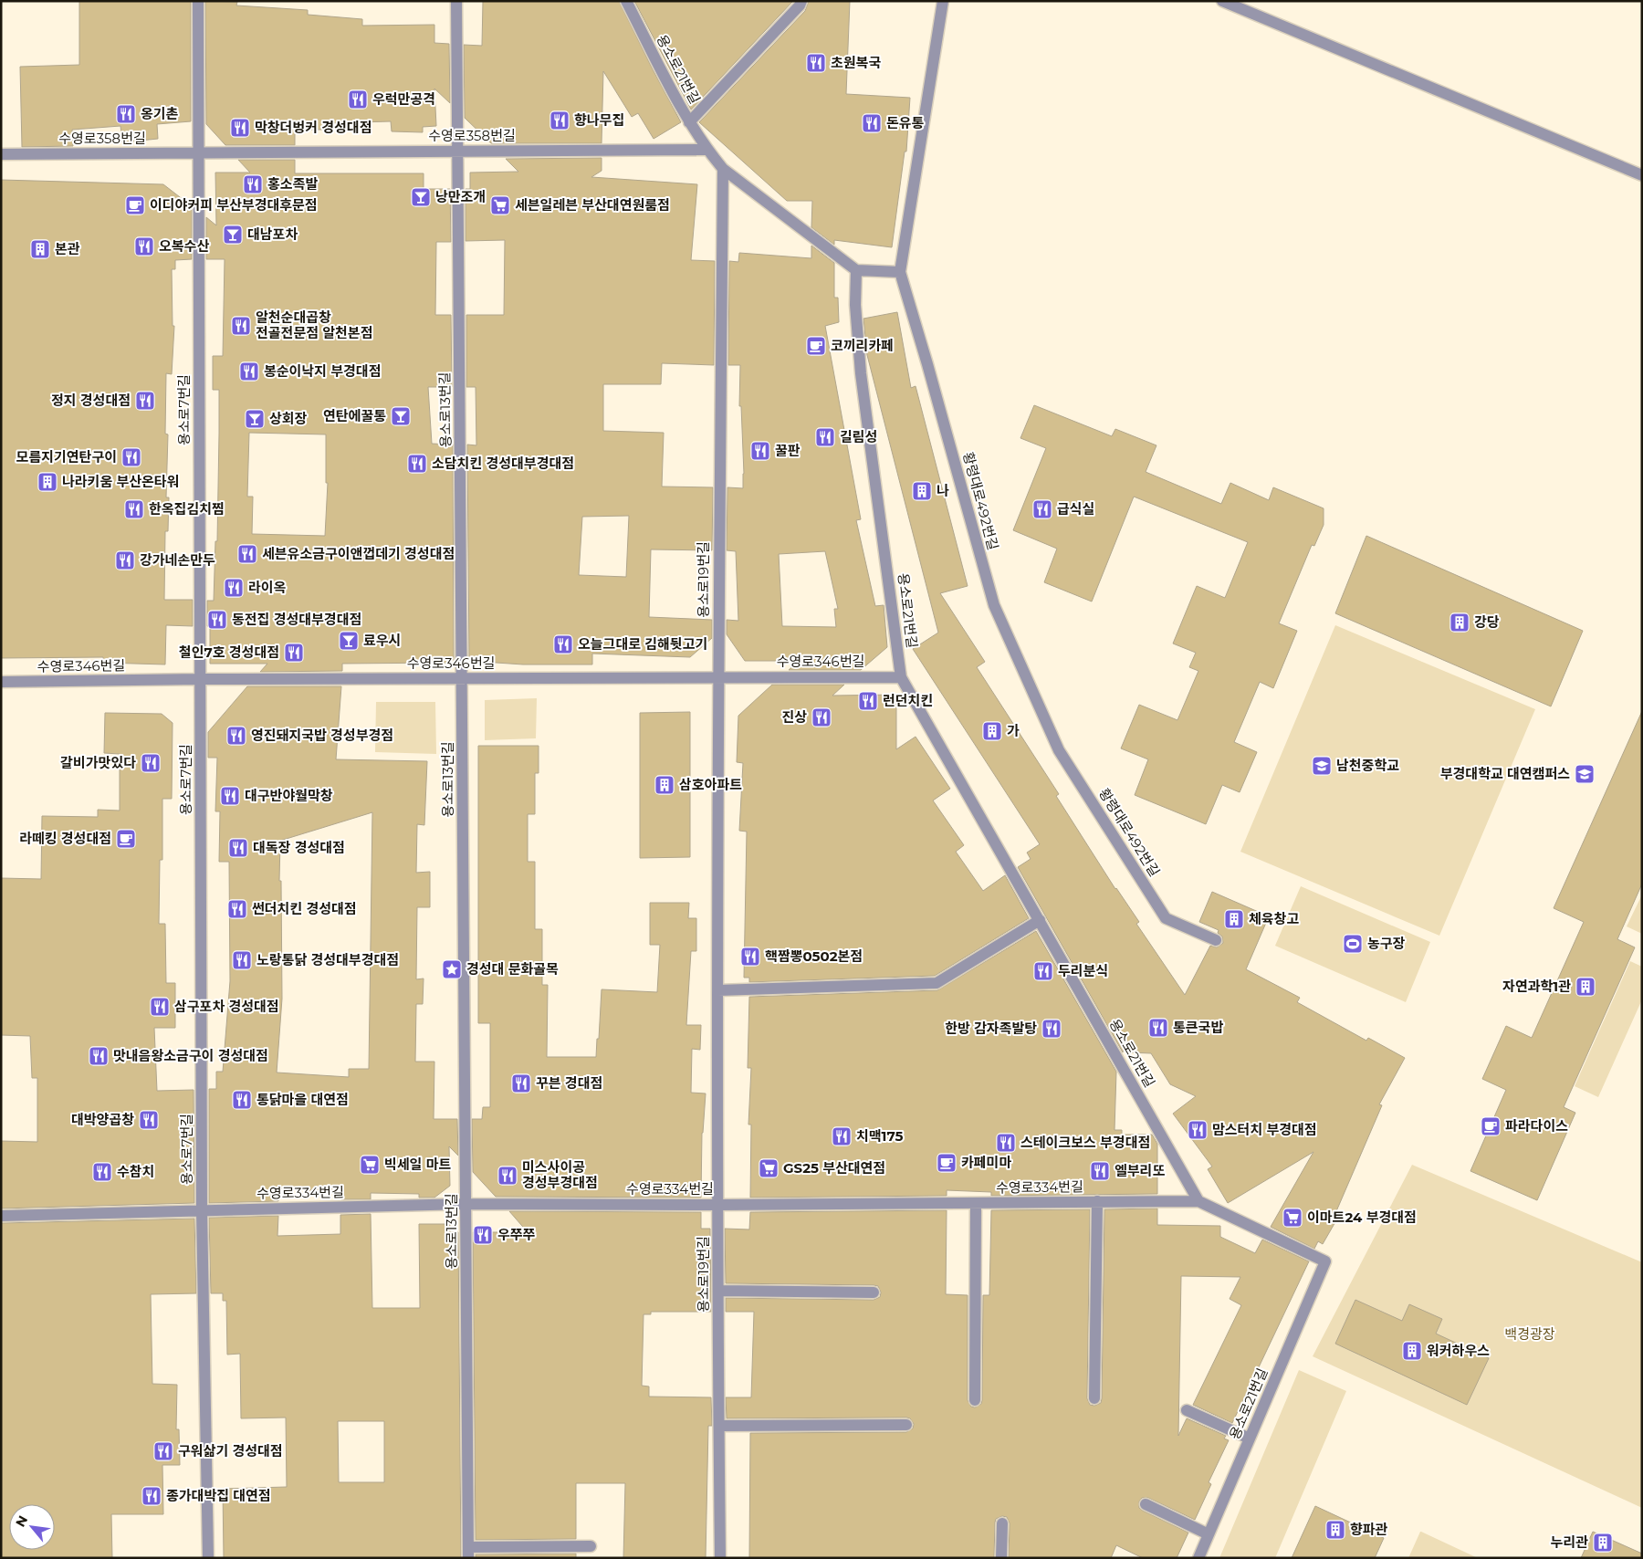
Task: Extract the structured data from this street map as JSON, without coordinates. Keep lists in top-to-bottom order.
{
  "streets": {
    "street": [
      "용소로21번길",
      "수영로358번길",
      "용소로7번길",
      "용소로13번길",
      "황령대로492번길",
      "용소로19번길",
      "수영로346번길",
      "수영로334번길"
    ]
  },
  "crossings": [
    ["용소로21번길", "수영로358번길"],
    ["용소로21번길", "수영로346번길"],
    ["용소로21번길", "수영로334번길"],
    ["수영로358번길", "용소로7번길"],
    ["수영로358번길", "용소로13번길"],
    ["용소로7번길", "수영로346번길"],
    ["용소로7번길", "수영로334번길"],
    ["용소로13번길", "수영로346번길"],
    ["용소로13번길", "수영로334번길"],
    ["용소로19번길", "수영로346번길"],
    ["용소로19번길", "수영로334번길"]
  ],
  "parks": ["백경광장"],
  "places": {
    "restaurant": [
      "초원복국",
      "우럭만공격",
      "옹기촌",
      "향나무집",
      "돈유통",
      "막창더벙커 경성대점",
      "홍소족발",
      "오복수산",
      "알천순대곱창 전골전문점 알천본점",
      "봉순이낙지 부경대점",
      "정지 경성대점",
      "길림성",
      "꿀판",
      "모름지기연탄구이",
      "소담치킨 경성대부경대점",
      "한옥집김치찜",
      "급식실",
      "세븐유소금구이앤껍데기 경성대점",
      "강가네손만두",
      "라이옥",
      "동전집 경성대부경대점",
      "오늘그대로 김해뒷고기",
      "철인7호 경성대점",
      "런던치킨",
      "진상",
      "영진돼지국밥 경성부경점",
      "갈비가맛있다",
      "대구반야월막창",
      "대독장 경성대점",
      "썬더치킨 경성대점",
      "핵짬뽕0502본점",
      "노랑통닭 경성대부경대점",
      "두리분식",
      "삼구포차 경성대점",
      "통큰국밥",
      "한방 감자족발탕",
      "맛내음왕소금구이 경성대점",
      "꾸븐 경대점",
      "통닭마을 대연점",
      "대박양곱창",
      "맘스터치 부경대점",
      "치맥175",
      "스테이크보스 부경대점",
      "엘부리또",
      "수참치",
      "미스사이공 경성부경대점",
      "우쭈쭈",
      "구워삶기 경성대점",
      "종가대박집 대연점"
    ],
    "bar": [
      "낭만조개",
      "대남포차",
      "연탄에꿀통",
      "상회장",
      "료우시"
    ],
    "cafe": [
      "이디야커피 부산부경대후문점",
      "코끼리카페",
      "라떼킹 경성대점",
      "파라다이스",
      "카페미마"
    ],
    "supermarket": [
      "세븐일레븐 부산대연원룸점",
      "빅세일 마트",
      "GS25 부산대연점",
      "이마트24 부경대점"
    ],
    "building": [
      "본관",
      "나라키움 부산온타워",
      "나",
      "강당",
      "가",
      "삼호아파트",
      "체육창고",
      "자연과학1관",
      "워커하우스",
      "향파관",
      "누리관"
    ],
    "school or university": ["남천중학교", "부경대학교 대연캠퍼스"],
    "sports": ["농구장"],
    "place": ["경성대 문화골목"]
  },
  "north": "top left"
}
